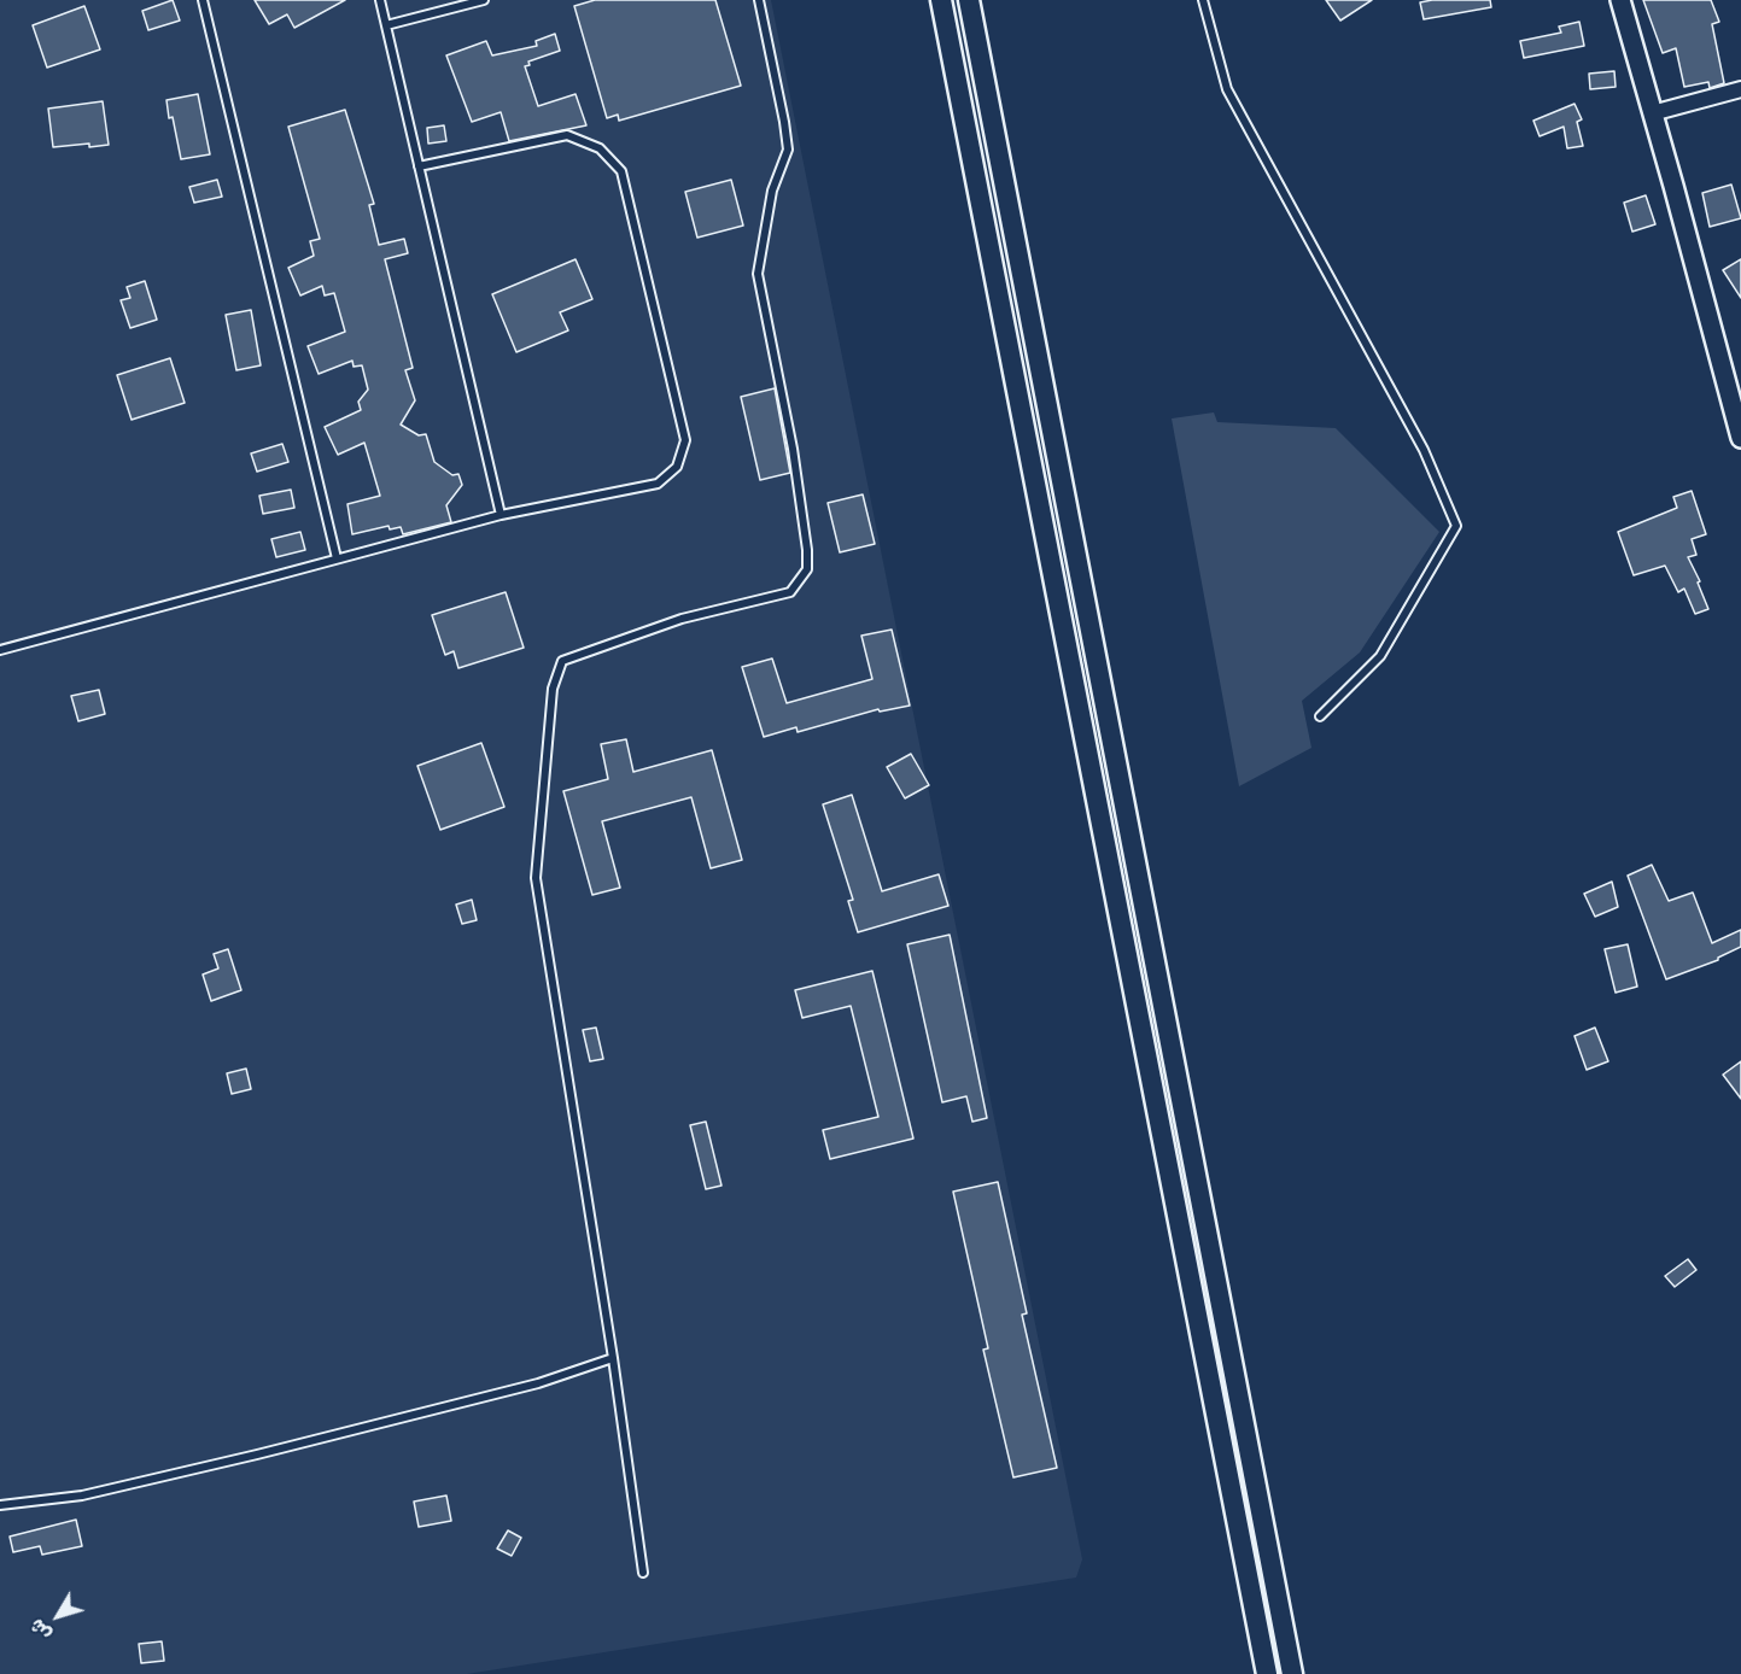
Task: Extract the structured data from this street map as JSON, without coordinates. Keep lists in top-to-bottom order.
{
  "north": "bottom left"
}
